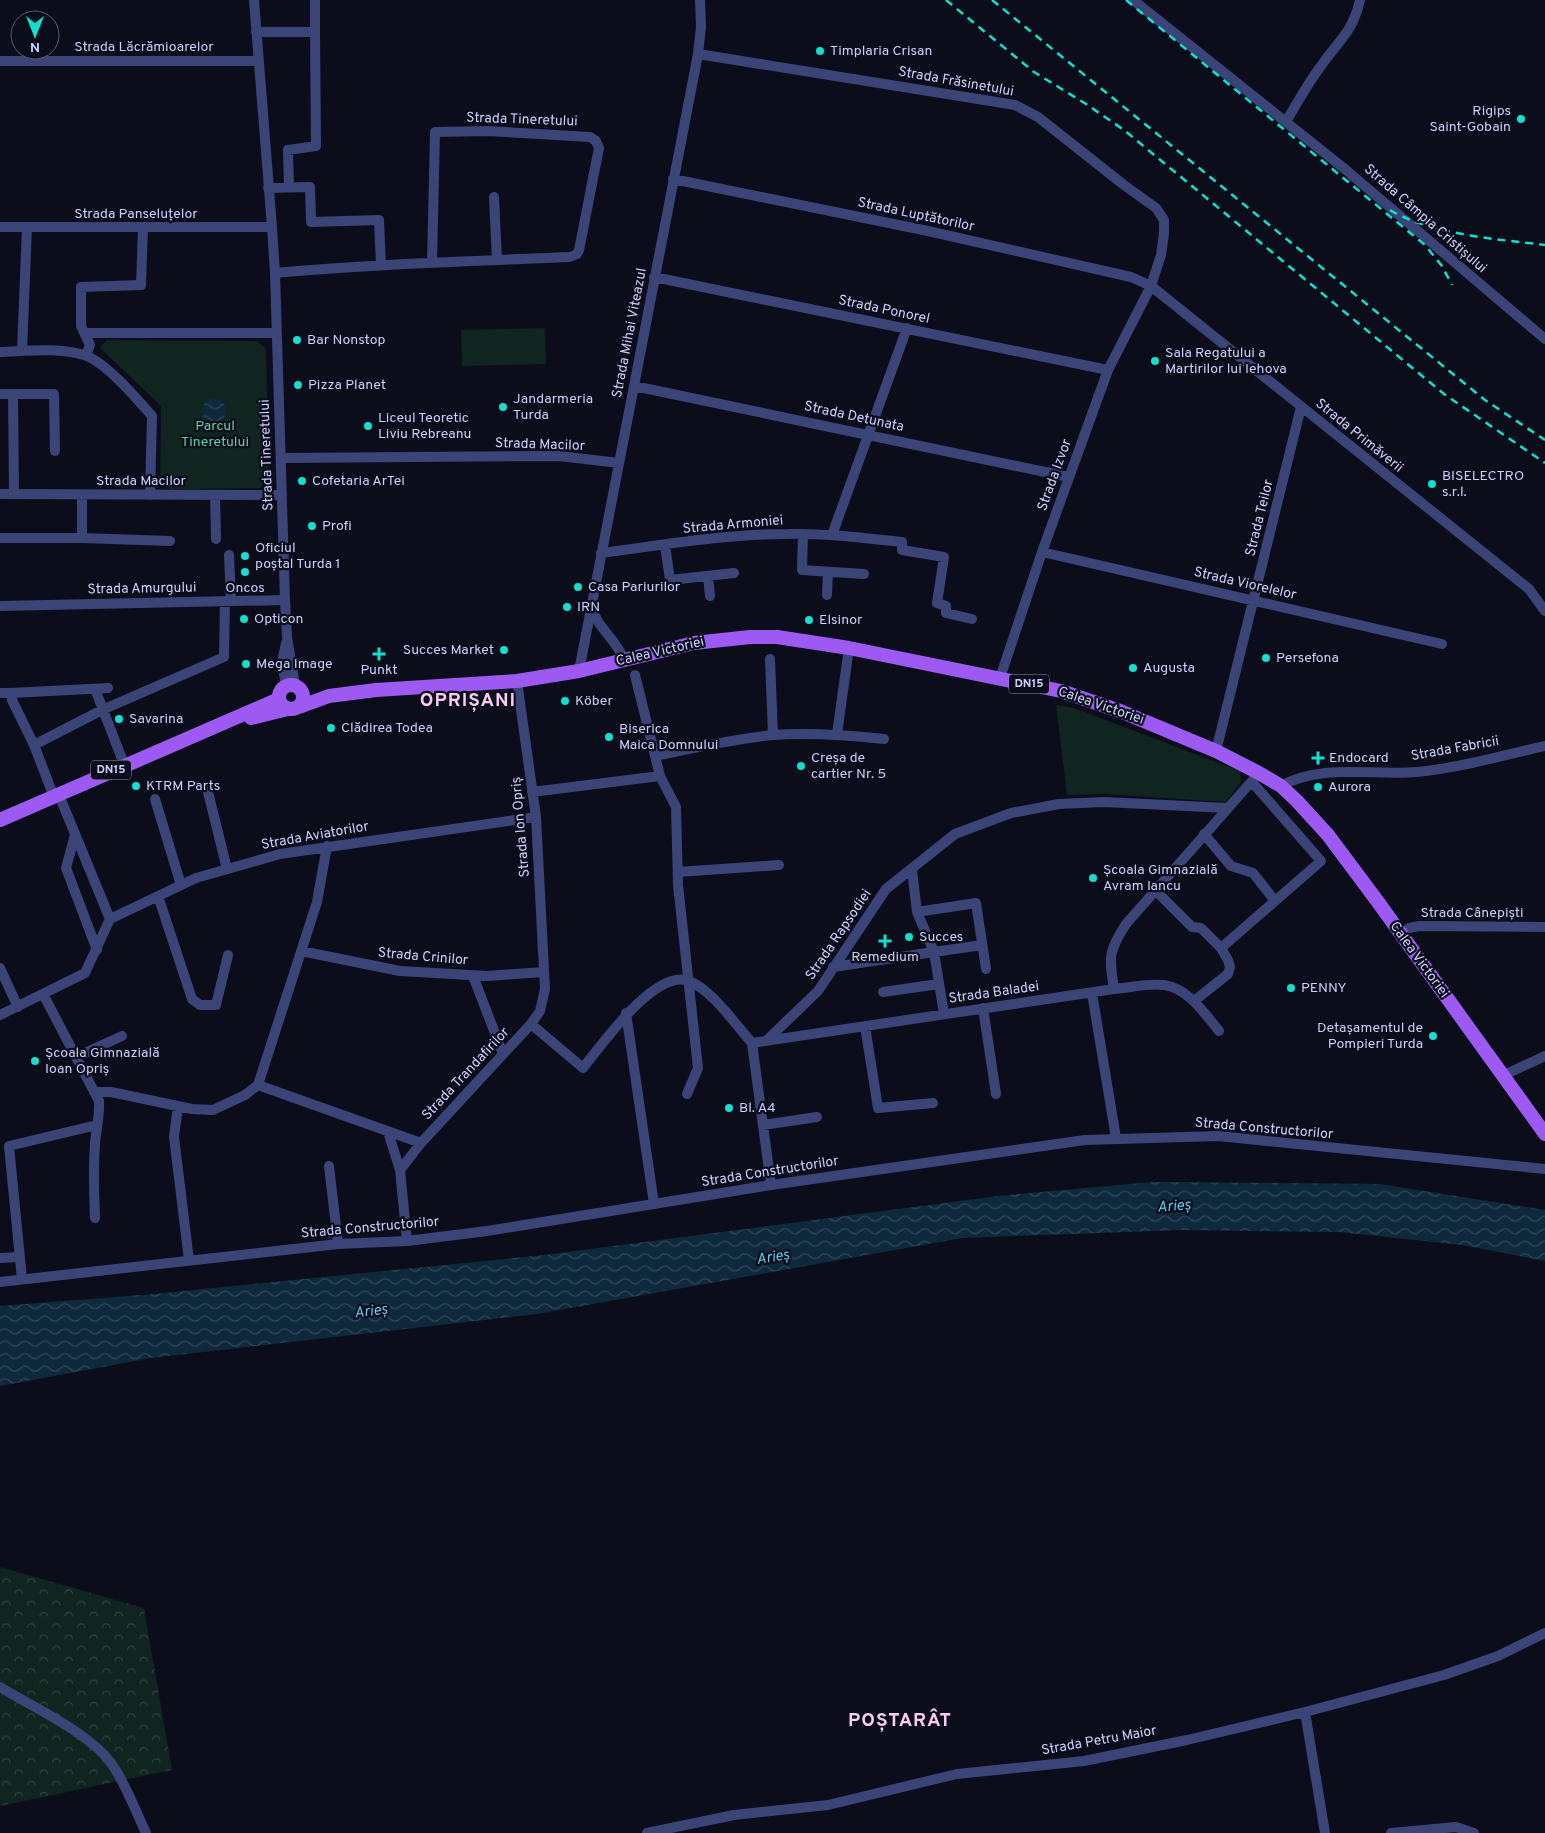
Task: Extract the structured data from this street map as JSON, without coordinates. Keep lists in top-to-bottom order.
{
  "streets": {
    "main road": ["Calea Victoriei", "DN15"],
    "street": [
      "Strada Lăcrămioarelor",
      "Strada Frăsinetului",
      "Strada Tineretului",
      "Strada Panseluțelor",
      "Strada Luptătorilor",
      "Strada Câmpia Cristișului",
      "Strada Ponorel",
      "Strada Mihai Viteazul",
      "Strada Detunata",
      "Strada Primăverii",
      "Strada Macilor",
      "Strada Izvor",
      "Strada Teilor",
      "Strada Armoniei",
      "Strada Viorelelor",
      "Strada Amurgului",
      "Strada Fabricii",
      "Strada Ion Opriș",
      "Strada Aviatorilor",
      "Strada Cânepiști",
      "Strada Rapsodiei",
      "Strada Crinilor",
      "Strada Baladei",
      "Strada Trandafirilor",
      "Strada Constructorilor",
      "Strada Petru Maior"
    ]
  },
  "crossings": [
    ["Strada Lăcrămioarelor", "Strada Tineretului"],
    ["Strada Frăsinetului", "Strada Luptătorilor"],
    ["Strada Frăsinetului", "Strada Mihai Viteazul"],
    ["Strada Frăsinetului", "Strada Primăverii"],
    ["Strada Frăsinetului", "Strada Izvor"],
    ["Strada Tineretului", "Strada Panseluțelor"],
    ["Strada Tineretului", "Strada Macilor"],
    ["Strada Tineretului", "Strada Amurgului"],
    ["Strada Tineretului", "Calea Victoriei"],
    ["Strada Luptătorilor", "Strada Mihai Viteazul"],
    ["Strada Luptătorilor", "Strada Primăverii"],
    ["Strada Luptătorilor", "Strada Izvor"],
    ["Strada Ponorel", "Strada Mihai Viteazul"],
    ["Strada Ponorel", "Strada Izvor"],
    ["Strada Mihai Viteazul", "Strada Detunata"],
    ["Strada Mihai Viteazul", "Strada Macilor"],
    ["Strada Mihai Viteazul", "Strada Armoniei"],
    ["Strada Mihai Viteazul", "Calea Victoriei"],
    ["Strada Detunata", "Strada Izvor"],
    ["Strada Primăverii", "Strada Izvor"],
    ["Strada Primăverii", "Strada Teilor"],
    ["Strada Izvor", "Strada Viorelelor"],
    ["Strada Izvor", "Calea Victoriei"],
    ["Strada Teilor", "Strada Viorelelor"],
    ["Strada Teilor", "Calea Victoriei"],
    ["Calea Victoriei", "Strada Fabricii"],
    ["Calea Victoriei", "Strada Ion Opriș"],
    ["Calea Victoriei", "Strada Cânepiști"],
    ["Strada Ion Opriș", "Strada Aviatorilor"],
    ["Strada Ion Opriș", "Strada Crinilor"],
    ["Strada Ion Opriș", "Strada Trandafirilor"],
    ["Strada Rapsodiei", "Strada Baladei"],
    ["Strada Crinilor", "Strada Trandafirilor"]
  ],
  "districts": ["OPRIȘANI", "POȘTARÂT"],
  "water": ["Arieș"],
  "parks": ["Parcul Tineretului"],
  "places": {
    "other": [
      "Timplaria Crisan",
      "Rigips Saint-Gobain",
      "Bar Nonstop",
      "Sala Regatului a Martirilor lui Iehova",
      "Pizza Planet",
      "Jandarmeria Turda",
      "Liceul Teoretic Liviu Rebreanu",
      "Cofetaria ArTei",
      "BISELECTRO s.r.l.",
      "Profi",
      "Oficiul poștal Turda 1",
      "Oncos",
      "Casa Pariurilor",
      "IRN",
      "Opticon",
      "Elsinor",
      "Succes Market",
      "Persefona",
      "Mega Image",
      "Augusta",
      "Köber",
      "Savarina",
      "Clădirea Todea",
      "Biserica Maica Domnului",
      "Creșa de cartier Nr. 5",
      "KTRM Parts",
      "Aurora",
      "Școala Gimnazială Avram Iancu",
      "Succes",
      "PENNY",
      "Detașamentul de Pompieri Turda",
      "Școala Gimnazială Ioan Opriș",
      "Bl. A4"
    ],
    "health": ["Punkt", "Endocard", "Remedium"]
  },
  "north": "bottom"
}
